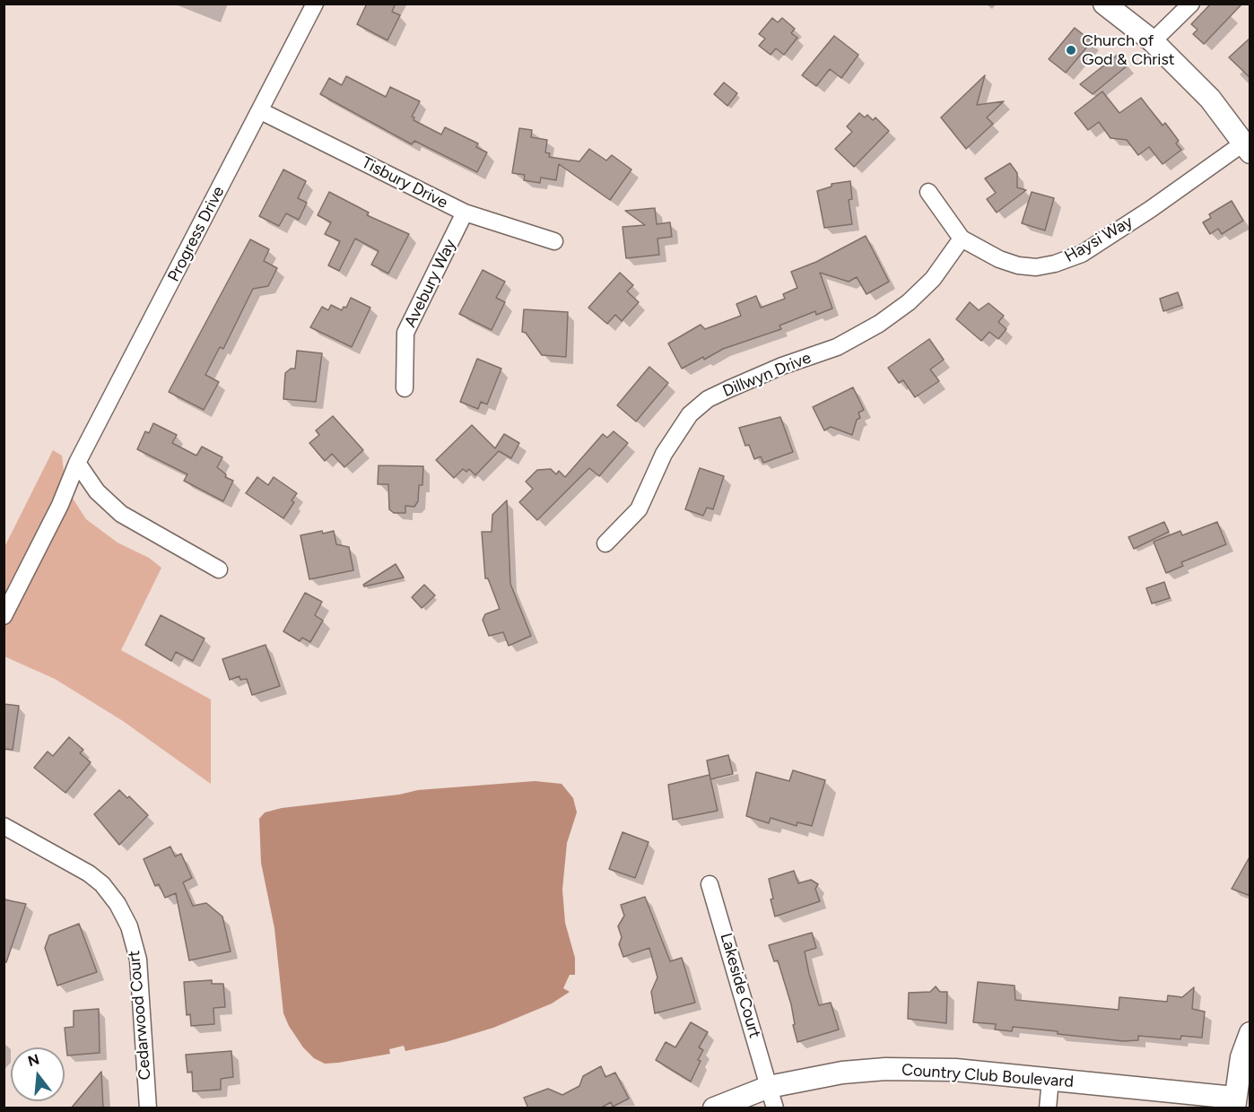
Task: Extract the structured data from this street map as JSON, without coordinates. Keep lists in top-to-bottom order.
{
  "streets": {
    "street": [
      "Tisbury Drive",
      "Progress Drive",
      "Haysi Way",
      "Avebury Way",
      "Dillwyn Drive",
      "Lakeside Court",
      "Cedarwood Court",
      "Country Club Boulevard"
    ]
  },
  "crossings": [
    ["Tisbury Drive", "Progress Drive"],
    ["Tisbury Drive", "Avebury Way"],
    ["Haysi Way", "Dillwyn Drive"],
    ["Lakeside Court", "Country Club Boulevard"]
  ],
  "places": ["Church of God & Christ"],
  "north": "top"
}
